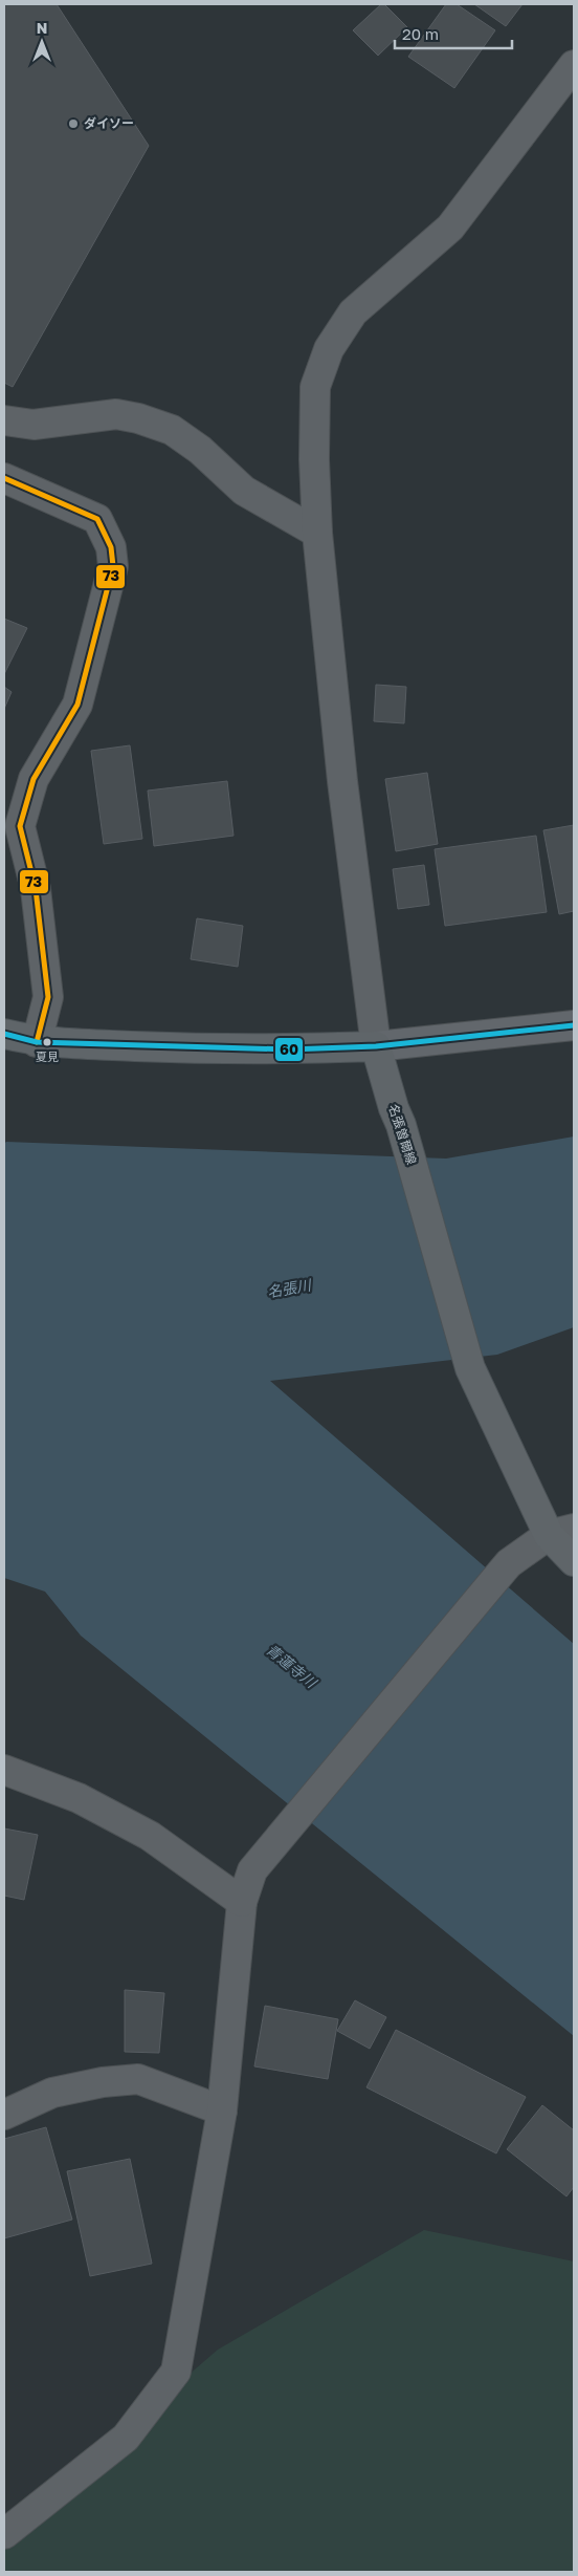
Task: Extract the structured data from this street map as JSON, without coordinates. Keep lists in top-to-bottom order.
{
  "streets": {
    "main road": ["名張曽爾線"]
  },
  "water": ["名張川", "青蓮寺川"],
  "places": ["ダイソー", "夏見"],
  "lines": ["transit line 73", "transit line 60"],
  "scale_bar": "20 m",
  "north": "top"
}
